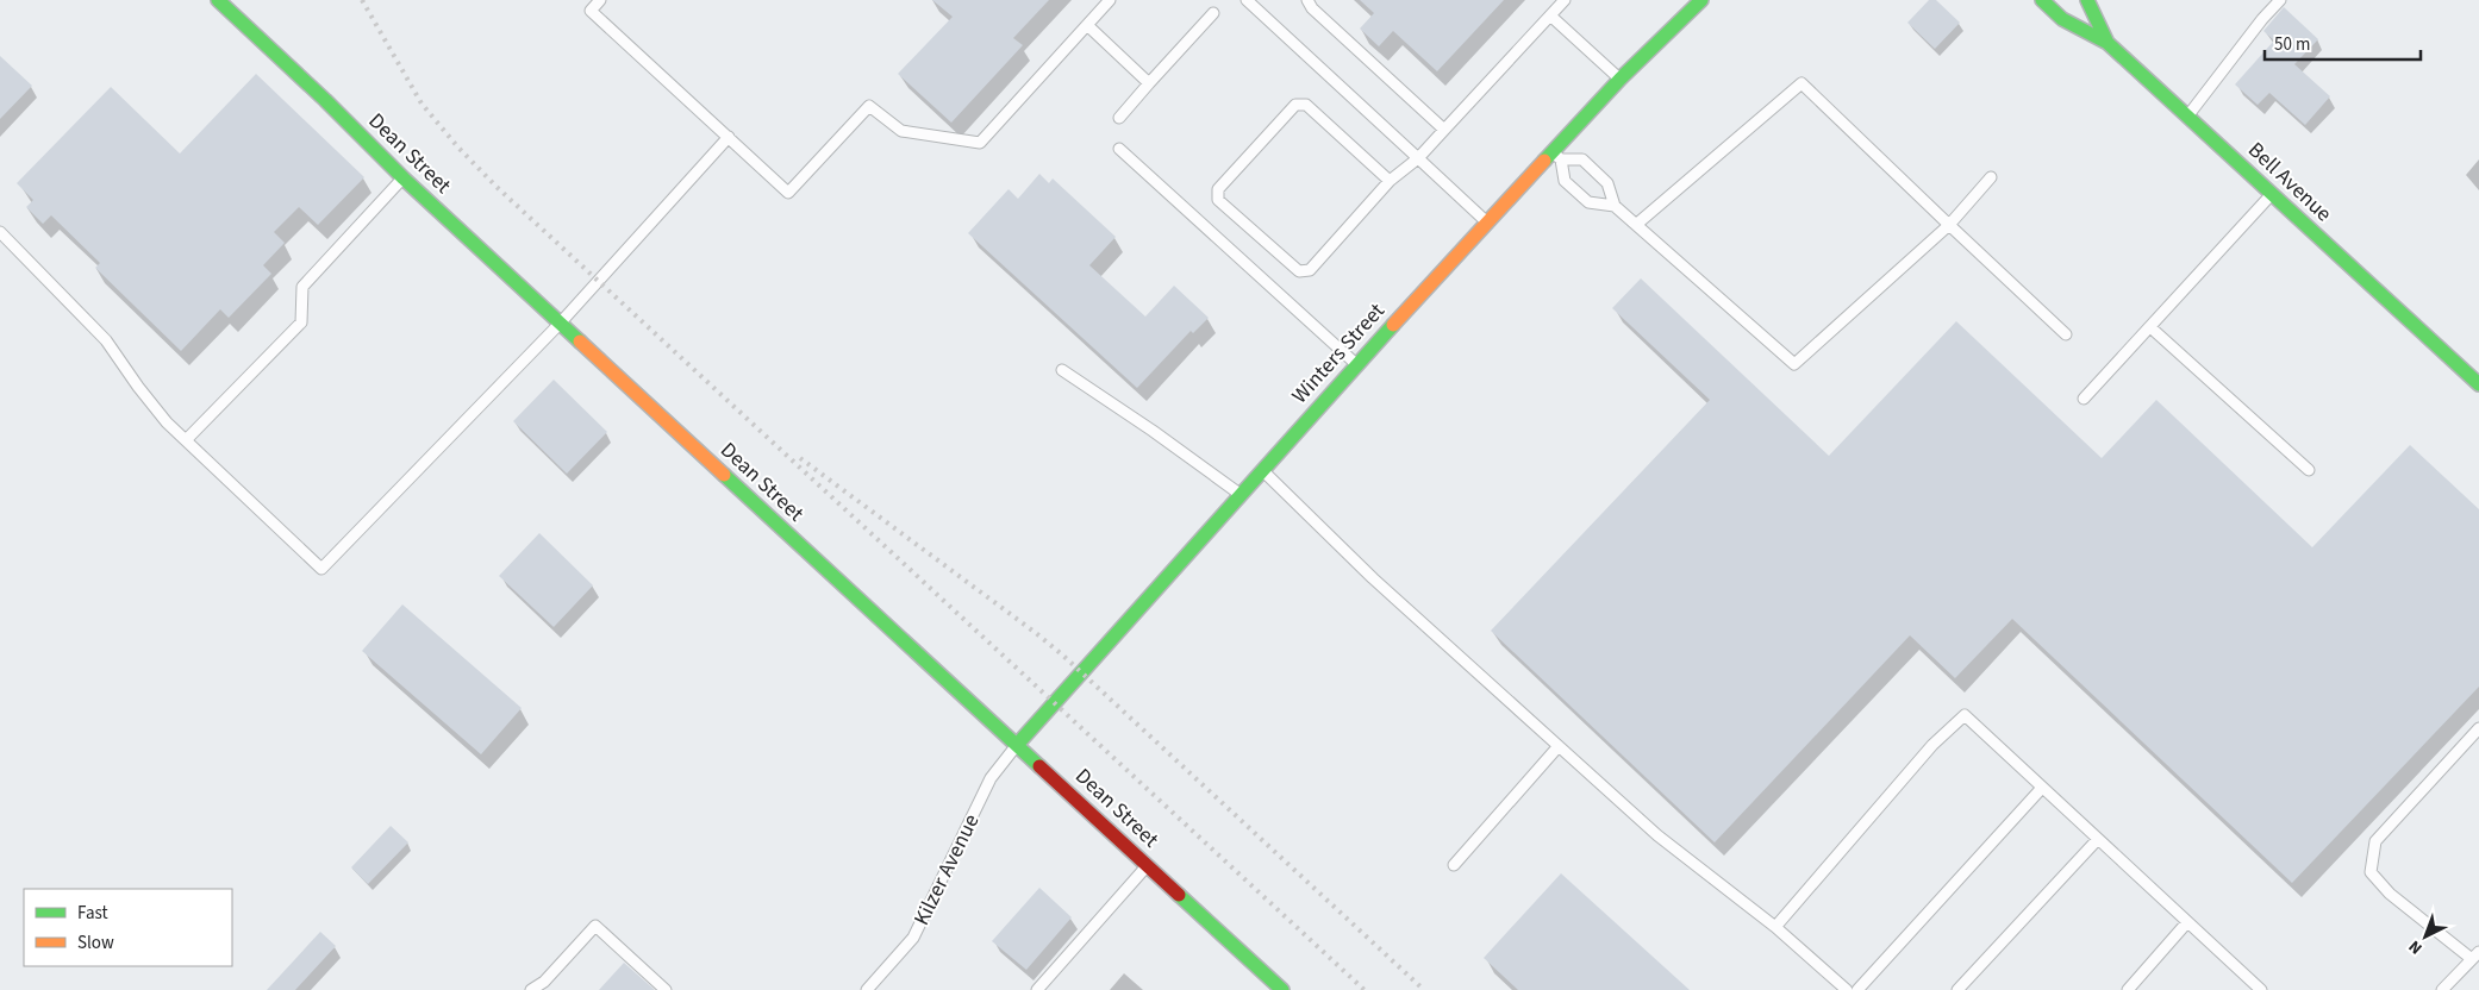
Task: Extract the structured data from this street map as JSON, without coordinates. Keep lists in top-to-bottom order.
{
  "streets": {
    "street": ["Dean Street", "Bell Avenue", "Winters Street"],
    "lane": ["Kilzer Avenue"]
  },
  "crossings": [
    ["Dean Street", "Winters Street"],
    ["Dean Street", "Kilzer Avenue"],
    ["Winters Street", "Kilzer Avenue"]
  ],
  "legend": ["Fast", "Slow"],
  "scale_bar": "50 m",
  "north": "bottom left"
}
